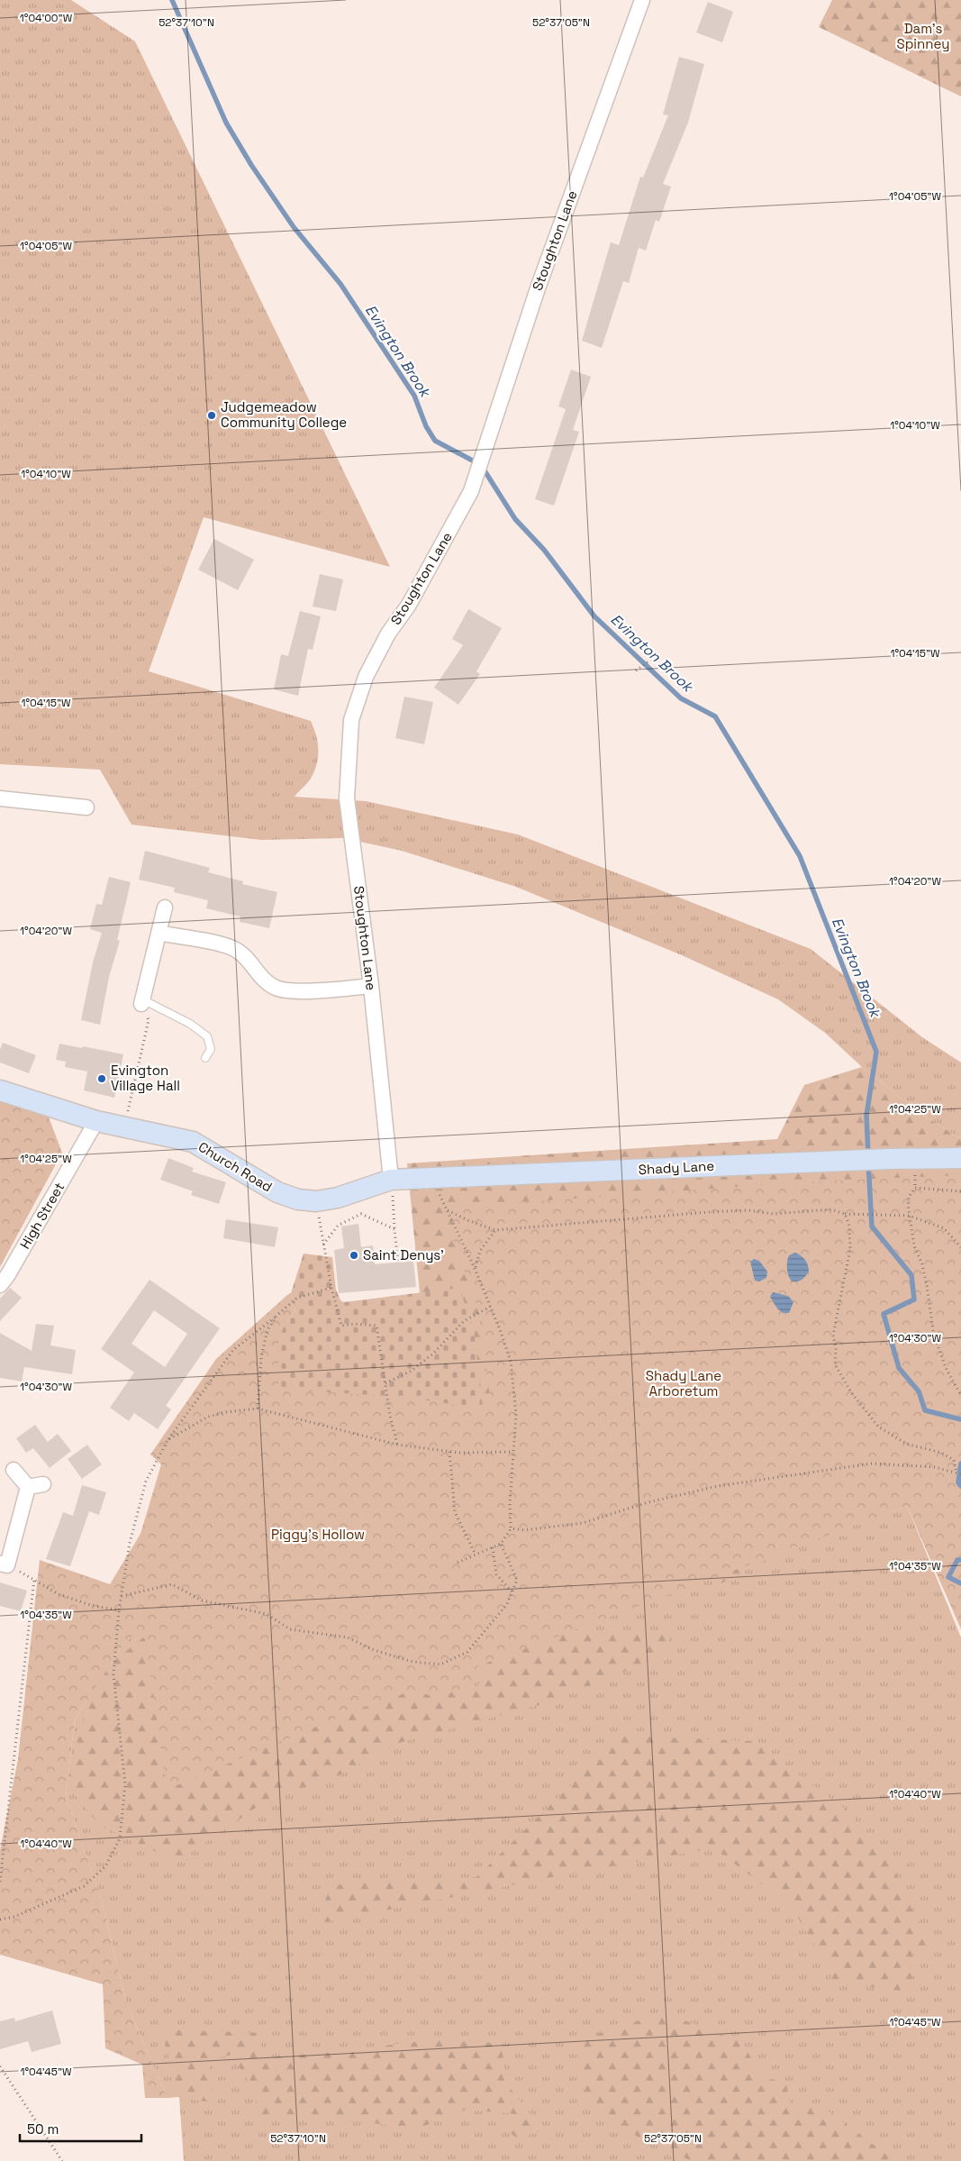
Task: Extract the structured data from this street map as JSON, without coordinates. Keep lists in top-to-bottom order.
{
  "streets": {
    "street": [
      "Stoughton Lane",
      "Church Road",
      "Shady Lane",
      "High Street"
    ]
  },
  "crossings": [
    ["Stoughton Lane", "Church Road"],
    ["Stoughton Lane", "Shady Lane"],
    ["Church Road", "Shady Lane"],
    ["Church Road", "High Street"]
  ],
  "water": ["Evington Brook"],
  "parks": ["Dam's Spinney", "Shady Lane Arboretum", "Piggy's Hollow"],
  "places": ["Judgemeadow Community College", "Evington Village Hall", "Saint Denys'"],
  "scale_bar": "50 m",
  "coordinates": [
    "1°04'00\"W",
    "52°37'10\"N",
    "52°37'05\"N",
    "1°04'05\"W",
    "1°04'10\"W",
    "1°04'15\"W",
    "1°04'20\"W",
    "1°04'25\"W",
    "1°04'30\"W",
    "1°04'35\"W",
    "1°04'40\"W",
    "1°04'45\"W"
  ]
}
